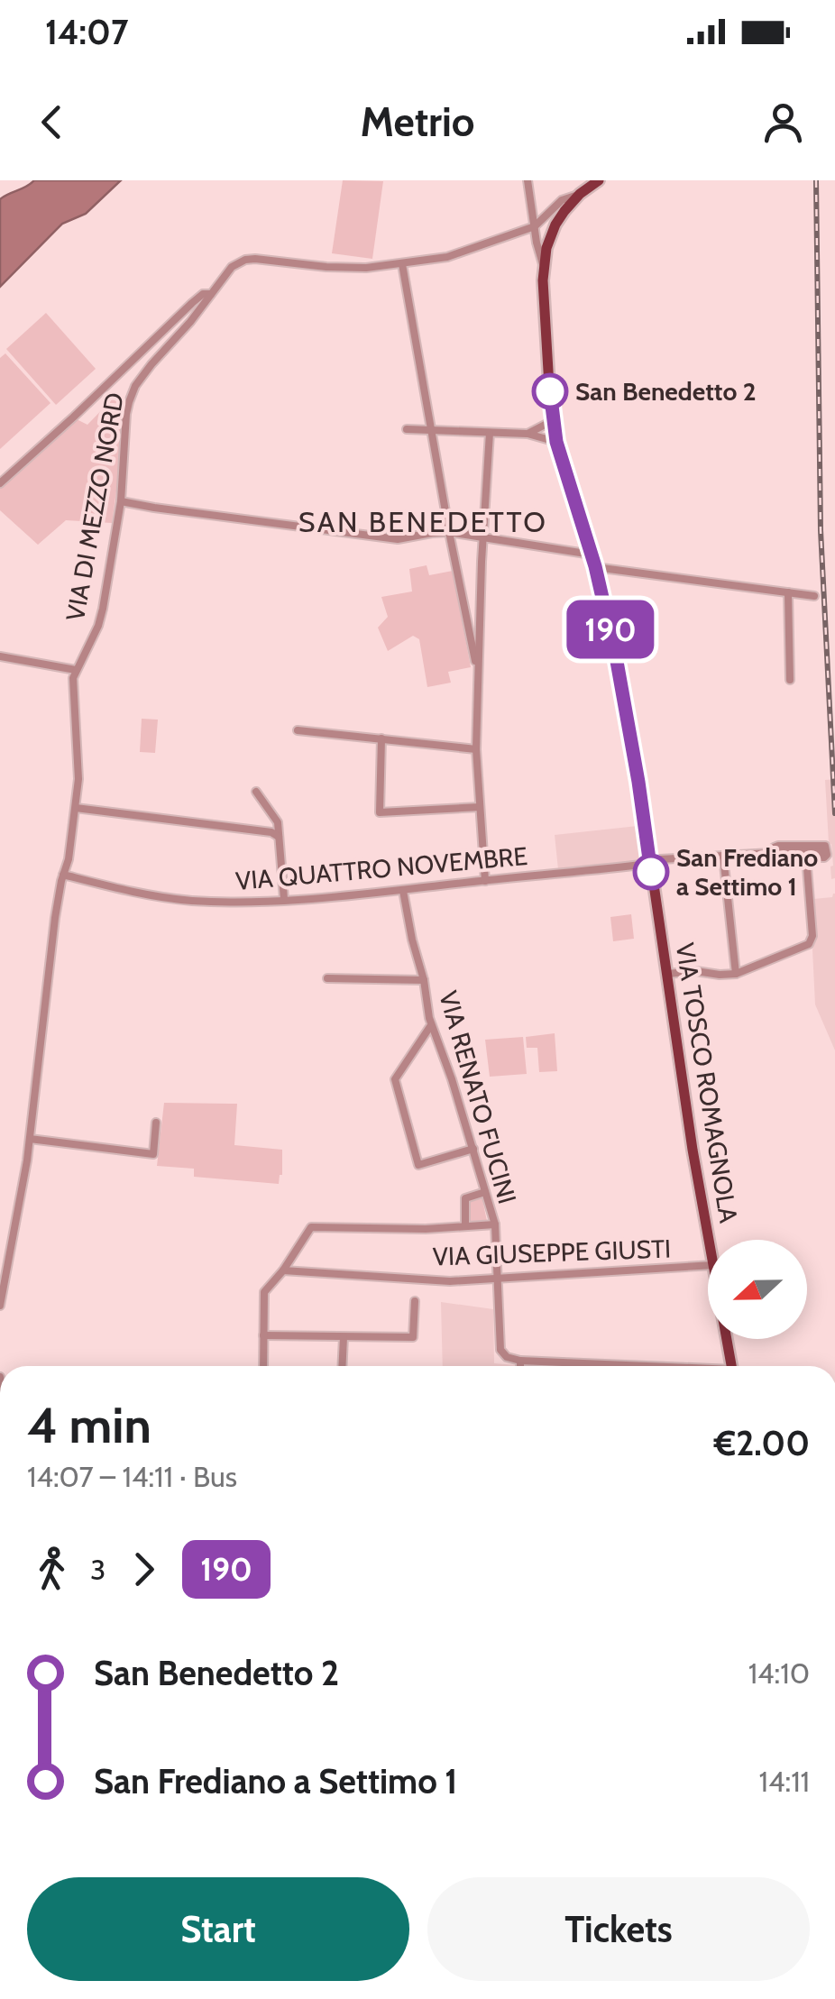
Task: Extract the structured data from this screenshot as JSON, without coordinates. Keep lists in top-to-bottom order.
{
  "streets": {
    "main road": ["VIA TOSCO ROMAGNOLA"],
    "street": [
      "VIA DI MEZZO NORD",
      "VIA QUATTRO NOVEMBRE",
      "VIA RENATO FUCINI",
      "VIA GIUSEPPE GIUSTI"
    ]
  },
  "crossings": [
    ["VIA DI MEZZO NORD", "VIA QUATTRO NOVEMBRE"],
    ["VIA DI MEZZO NORD", "VIA TOSCO ROMAGNOLA"],
    ["VIA QUATTRO NOVEMBRE", "VIA TOSCO ROMAGNOLA"],
    ["VIA QUATTRO NOVEMBRE", "VIA RENATO FUCINI"],
    ["VIA RENATO FUCINI", "VIA GIUSEPPE GIUSTI"]
  ],
  "districts": ["SAN BENEDETTO"],
  "places": ["San Benedetto 2", "San Frediano a Settimo 1"],
  "lines": ["bus line 190"],
  "north": "left",
  "page": {
    "status": "14:07",
    "header": "Metrio",
    "on_map": "190",
    "heading": ["4 min", "14:07 – 14:11 · Bus", "€2.00"],
    "legs": ["3", "190"],
    "list": [
      {
        "name": "San Benedetto 2",
        "value": "14:10"
      },
      {
        "name": "San Frediano a Settimo 1",
        "value": "14:11"
      }
    ],
    "buttons": ["Start", "Tickets"]
  }
}
